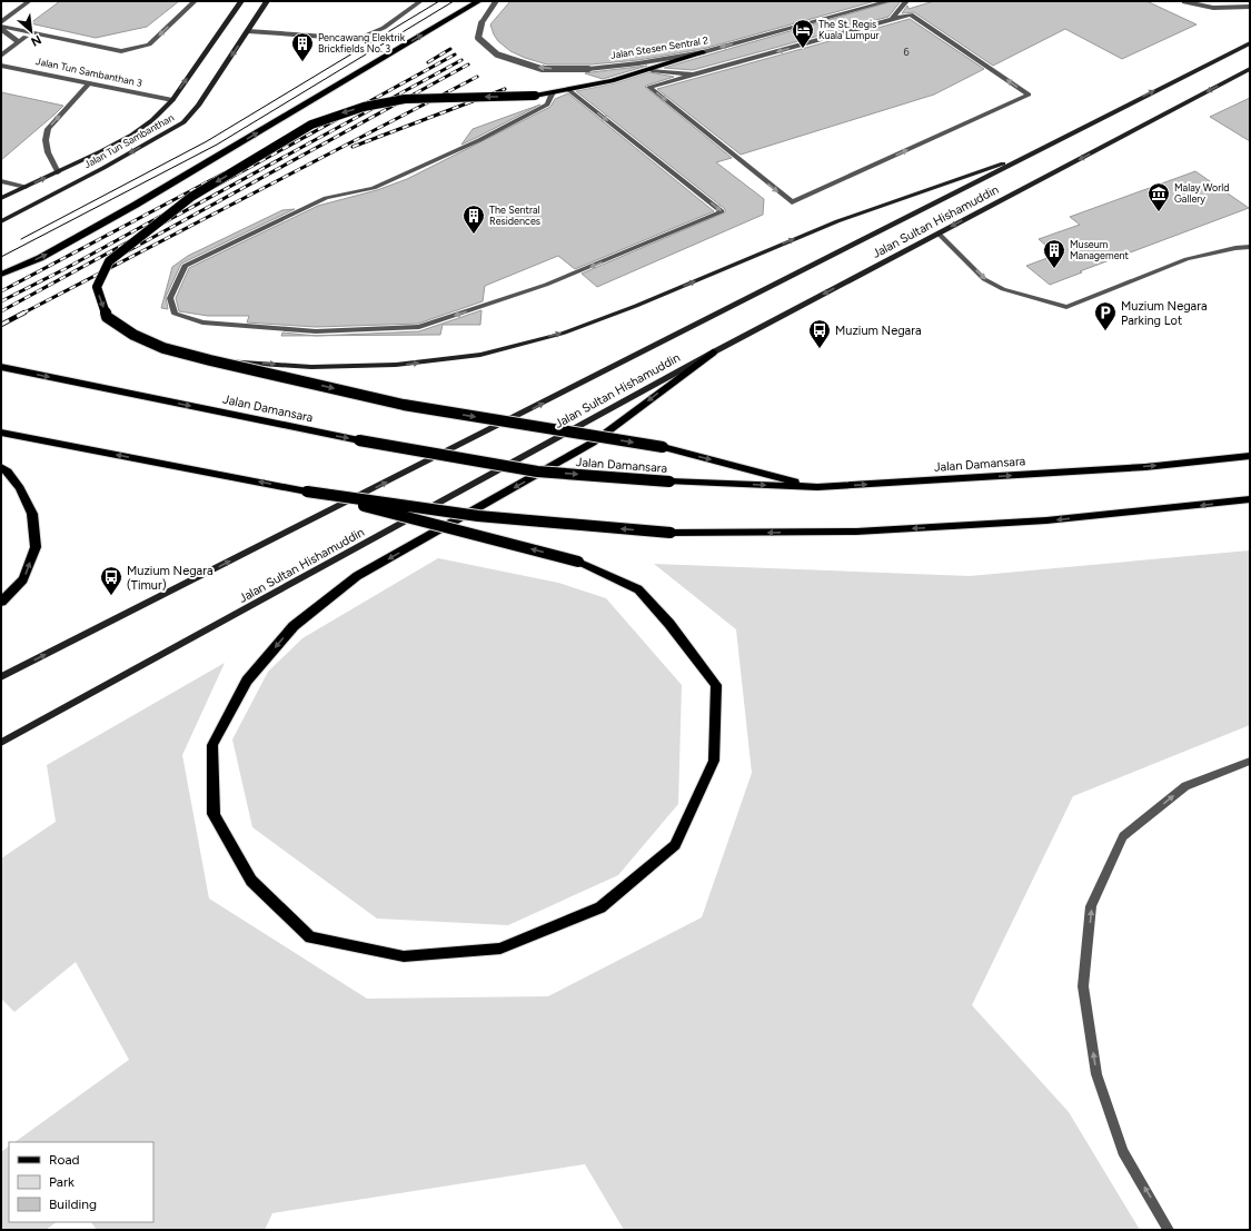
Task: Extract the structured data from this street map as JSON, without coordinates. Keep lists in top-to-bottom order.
{
  "streets": {
    "main road": ["Jalan Tun Sambanthan", "Jalan Sultan Hishamuddin", "Jalan Damansara"],
    "street": ["Jalan Stesen Sentral 2", "Jalan Tun Sambanthan 3"]
  },
  "crossings": [
    ["Jalan Tun Sambanthan 3", "Jalan Tun Sambanthan"]
  ],
  "places": {
    "hotel": ["The St. Regis Kuala Lumpur"],
    "building": ["Pencawang Elektrik Brickfields No. 3", "The Sentral Residences", "Museum Management"],
    "museum": ["Malay World Gallery"],
    "parking": ["Muzium Negara Parking Lot"],
    "bus stop": ["Muzium Negara", "Muzium Negara (Timur)"]
  },
  "house_numbers": ["6"],
  "legend": ["Road", "Park", "Building"],
  "north": "bottom right"
}
